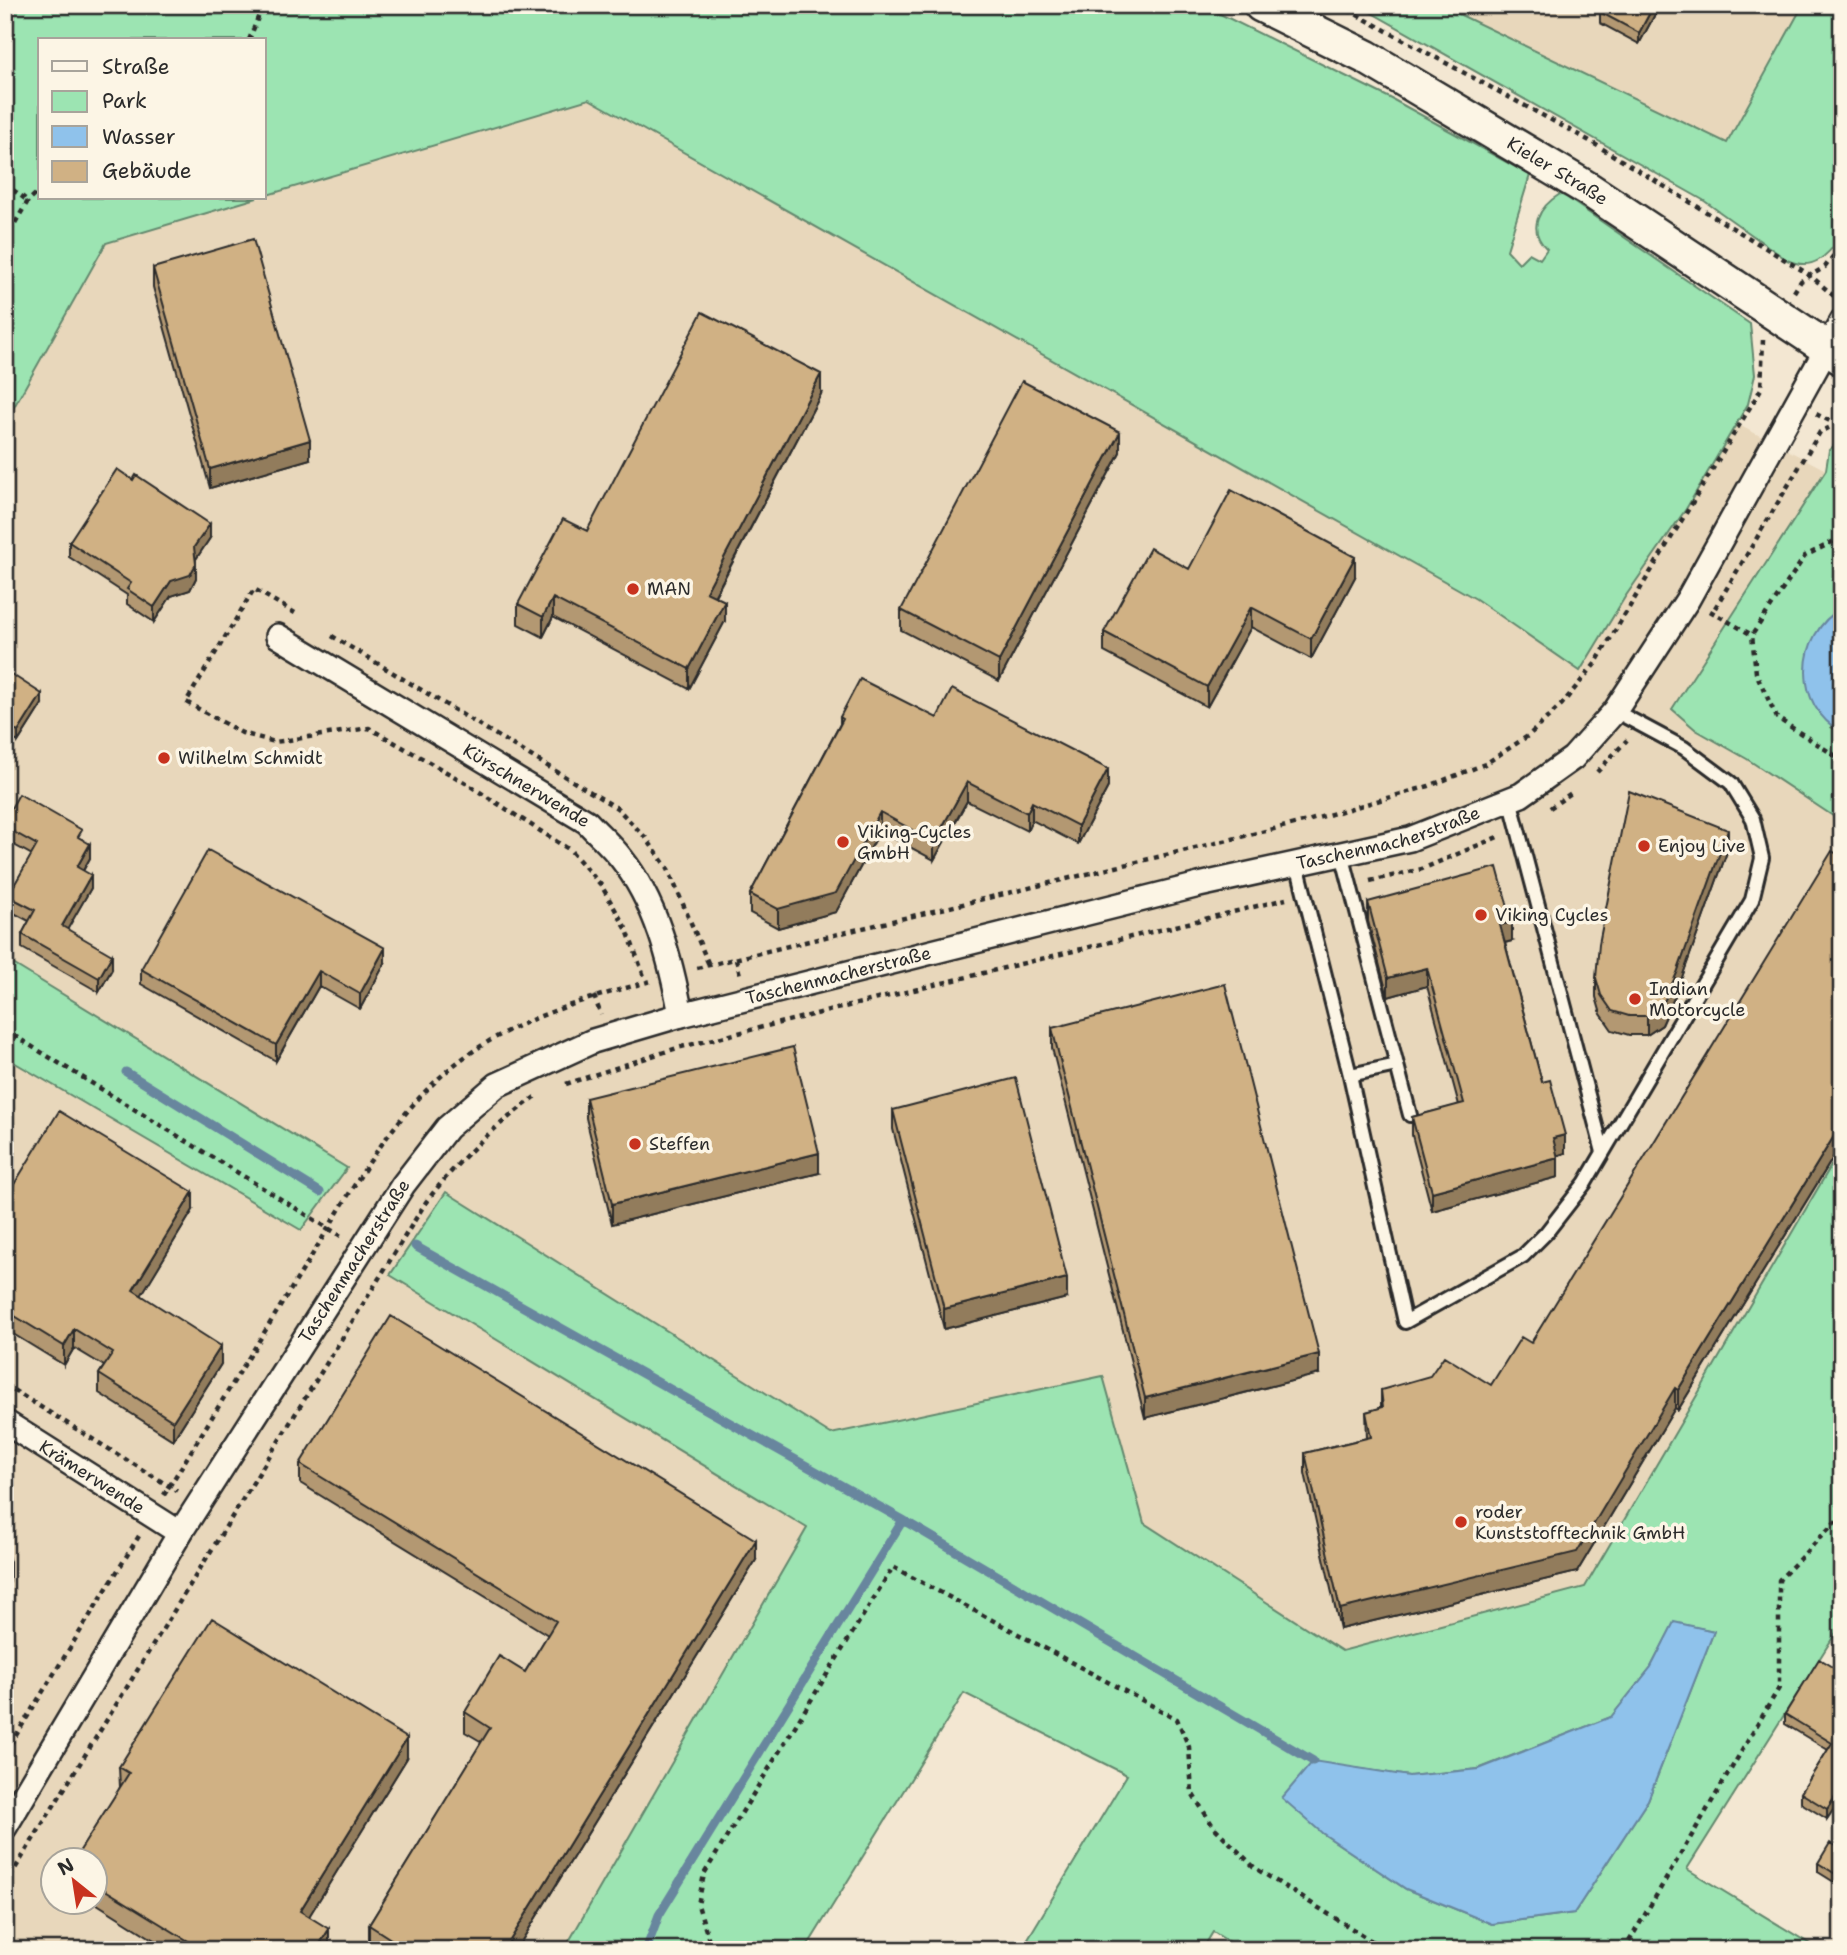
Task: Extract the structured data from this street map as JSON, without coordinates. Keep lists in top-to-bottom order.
{
  "streets": {
    "main road": ["Kieler Straße"],
    "street": ["Kürschnerwende", "Taschenmacherstraße", "Krämerwende"]
  },
  "crossings": [
    ["Kieler Straße", "Taschenmacherstraße"],
    ["Kürschnerwende", "Taschenmacherstraße"],
    ["Taschenmacherstraße", "Krämerwende"]
  ],
  "places": [
    "MAN",
    "Wilhelm Schmidt",
    "Viking-Cycles GmbH",
    "Enjoy Live",
    "Viking Cycles",
    "Indian Motorcycle",
    "Steffen",
    "roder Kunststofftechnik GmbH"
  ],
  "legend": [
    "Straße",
    "Park",
    "Wasser",
    "Gebäude"
  ],
  "north": "top left"
}
